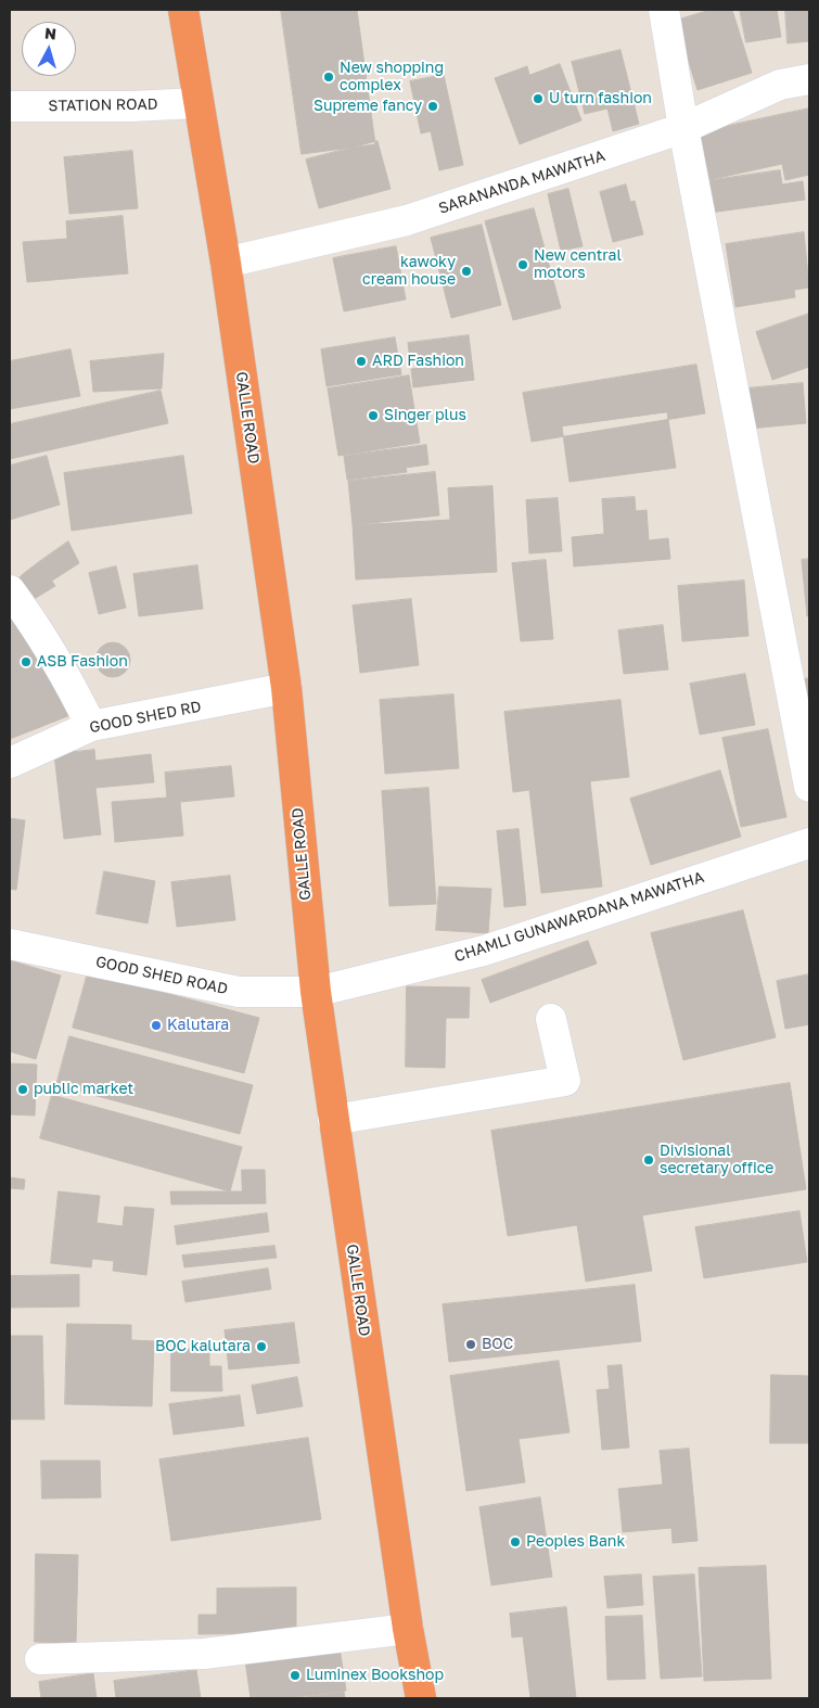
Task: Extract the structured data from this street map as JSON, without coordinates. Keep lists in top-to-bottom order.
{
  "streets": {
    "highway": ["GALLE ROAD"],
    "street": [
      "STATION ROAD",
      "SARANANDA MAWATHA",
      "GOOD SHED RD",
      "CHAMLI GUNAWARDANA MAWATHA",
      "GOOD SHED ROAD"
    ]
  },
  "crossings": [
    ["STATION ROAD", "GALLE ROAD"],
    ["SARANANDA MAWATHA", "GALLE ROAD"],
    ["GALLE ROAD", "GOOD SHED RD"],
    ["GALLE ROAD", "CHAMLI GUNAWARDANA MAWATHA"],
    ["GALLE ROAD", "GOOD SHED ROAD"],
    ["CHAMLI GUNAWARDANA MAWATHA", "GOOD SHED ROAD"]
  ],
  "places": [
    "New shopping complex",
    "U turn fashion",
    "Supreme fancy",
    "New central motors",
    "kawoky cream house",
    "ARD Fashion",
    "Singer plus",
    "ASB Fashion",
    "Kalutara",
    "public market",
    "Divisional secretary office",
    "BOC",
    "BOC kalutara",
    "Peoples Bank",
    "Luminex Bookshop"
  ],
  "north": "top"
}
